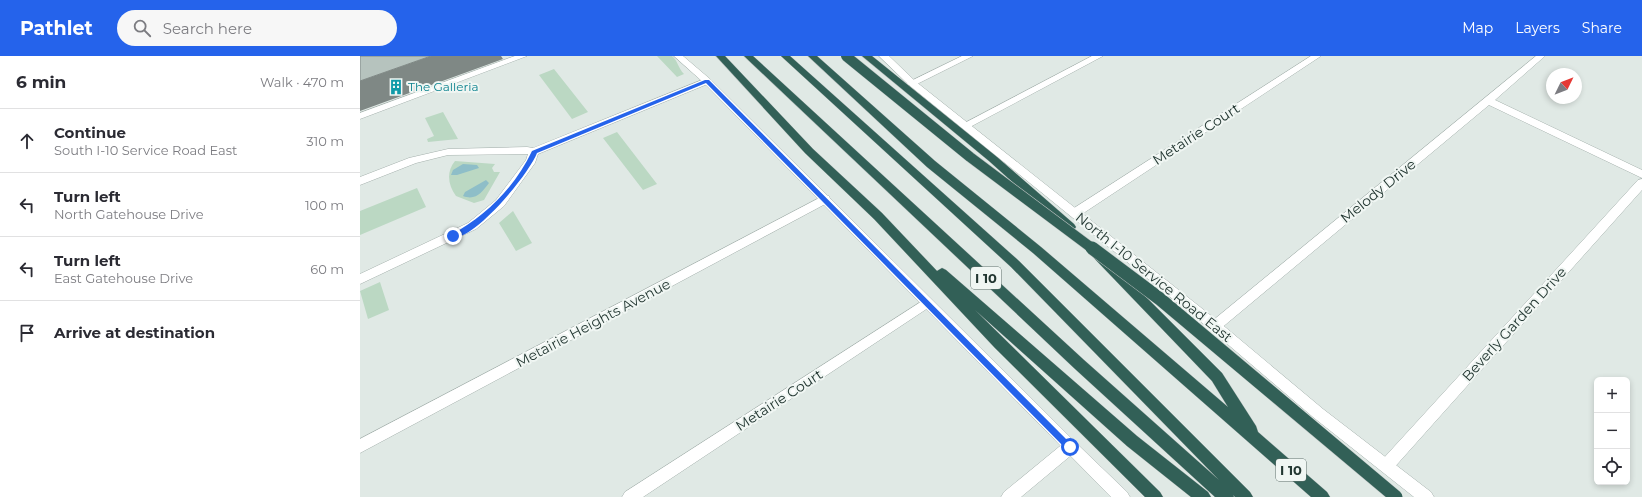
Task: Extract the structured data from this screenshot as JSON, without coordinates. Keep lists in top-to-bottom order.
{
  "streets": {
    "highway": ["I 10"],
    "street": [
      "Metairie Court",
      "Melody Drive",
      "North I-10 Service Road East",
      "Metairie Heights Avenue",
      "Beverly Garden Drive"
    ]
  },
  "crossings": [
    ["Metairie Court", "North I-10 Service Road East"],
    ["Melody Drive", "North I-10 Service Road East"],
    ["North I-10 Service Road East", "Beverly Garden Drive"]
  ],
  "places": {
    "building": ["The Galleria"]
  },
  "north": "top right",
  "page": {
    "header": "Pathlet",
    "search": "Search here",
    "nav": ["Map", "Layers", "Share"],
    "heading": ["6 min", "Walk · 470 m"],
    "list": [
      ["Continue", "South I-10 Service Road East", "310 m"],
      ["Turn left", "North Gatehouse Drive", "100 m"],
      ["Turn left", "East Gatehouse Drive", "60 m"],
      "Arrive at destination"
    ],
    "map_buttons": ["+", "−"]
  }
}
